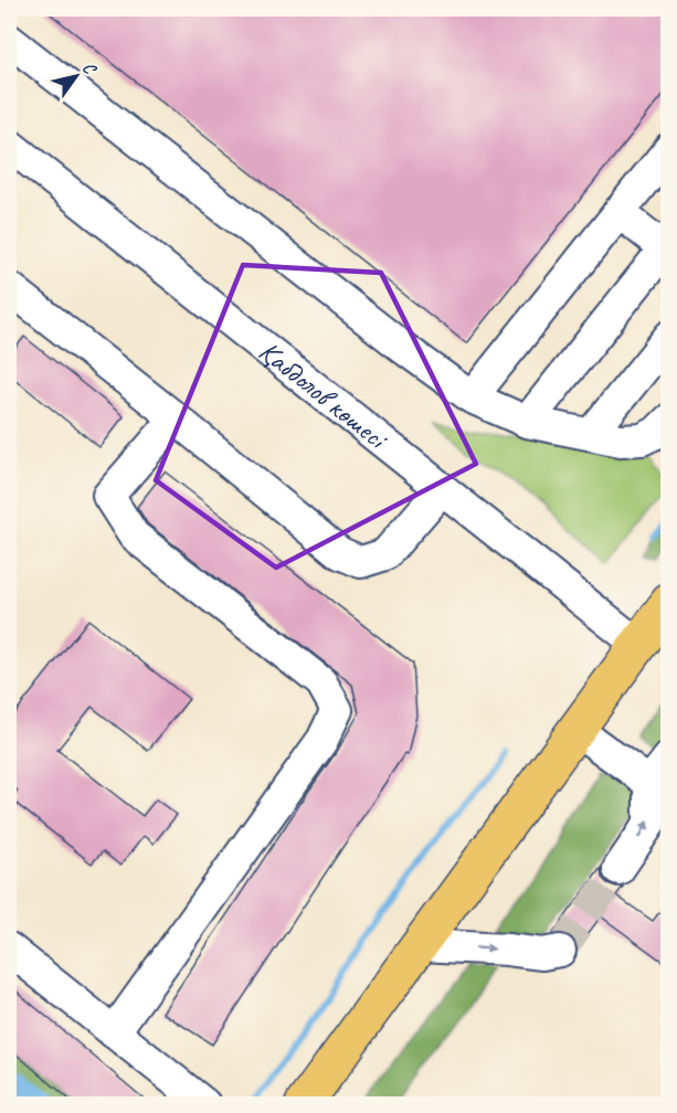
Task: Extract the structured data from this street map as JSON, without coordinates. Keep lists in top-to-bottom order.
{
  "streets": {
    "street": ["Қабдолов көшесі"]
  },
  "north": "top right"
}
